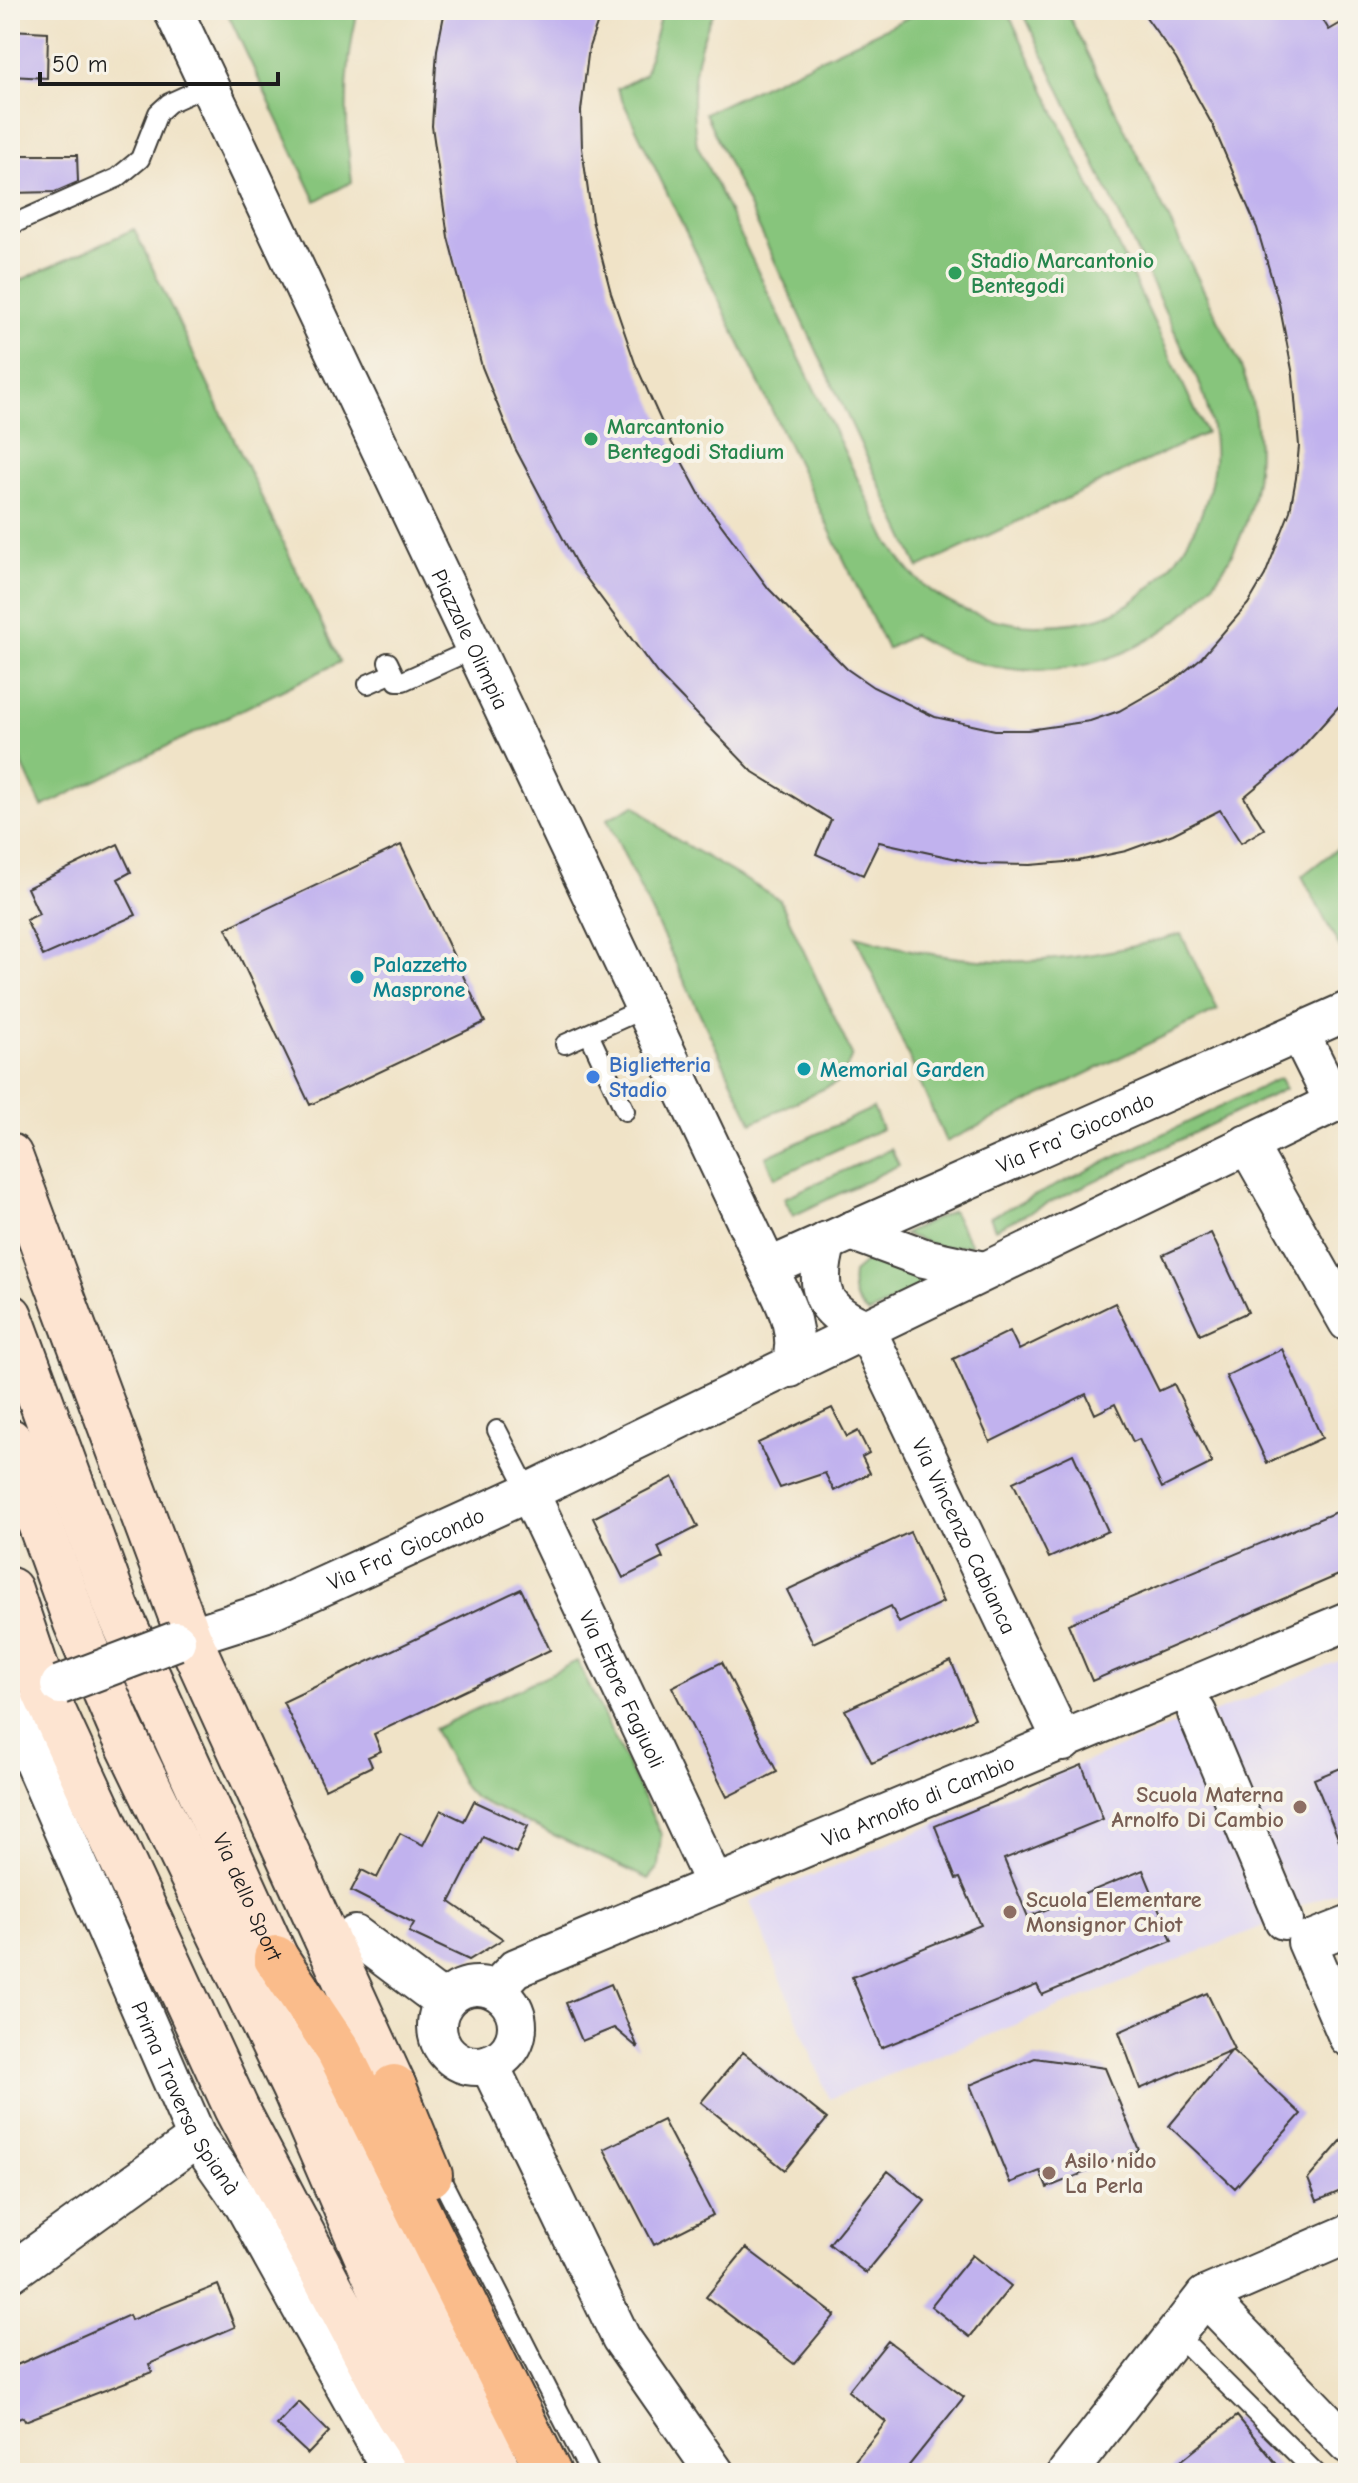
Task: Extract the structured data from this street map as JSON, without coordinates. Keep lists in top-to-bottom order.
{
  "streets": {
    "street": [
      "Piazzale Olimpia",
      "Via Fra' Giocondo",
      "Via Vincenzo Cabianca",
      "Via Ettore Fagiuoli",
      "Via Arnolfo di Cambio",
      "Via dello Sport",
      "Prima Traversa Spianà"
    ]
  },
  "crossings": [
    ["Piazzale Olimpia", "Via Fra' Giocondo"],
    ["Via Fra' Giocondo", "Via Vincenzo Cabianca"],
    ["Via Fra' Giocondo", "Via Ettore Fagiuoli"],
    ["Via Fra' Giocondo", "Prima Traversa Spianà"],
    ["Via Vincenzo Cabianca", "Via Arnolfo di Cambio"],
    ["Via Ettore Fagiuoli", "Via Arnolfo di Cambio"]
  ],
  "places": [
    "Stadio Marcantonio Bentegodi",
    "Marcantonio Bentegodi Stadium",
    "Palazzetto Masprone",
    "Memorial Garden",
    "Biglietteria Stadio",
    "Scuola Materna Arnolfo Di Cambio",
    "Scuola Elementare Monsignor Chiot",
    "Asilo nido La Perla"
  ],
  "scale_bar": "50 m"
}
